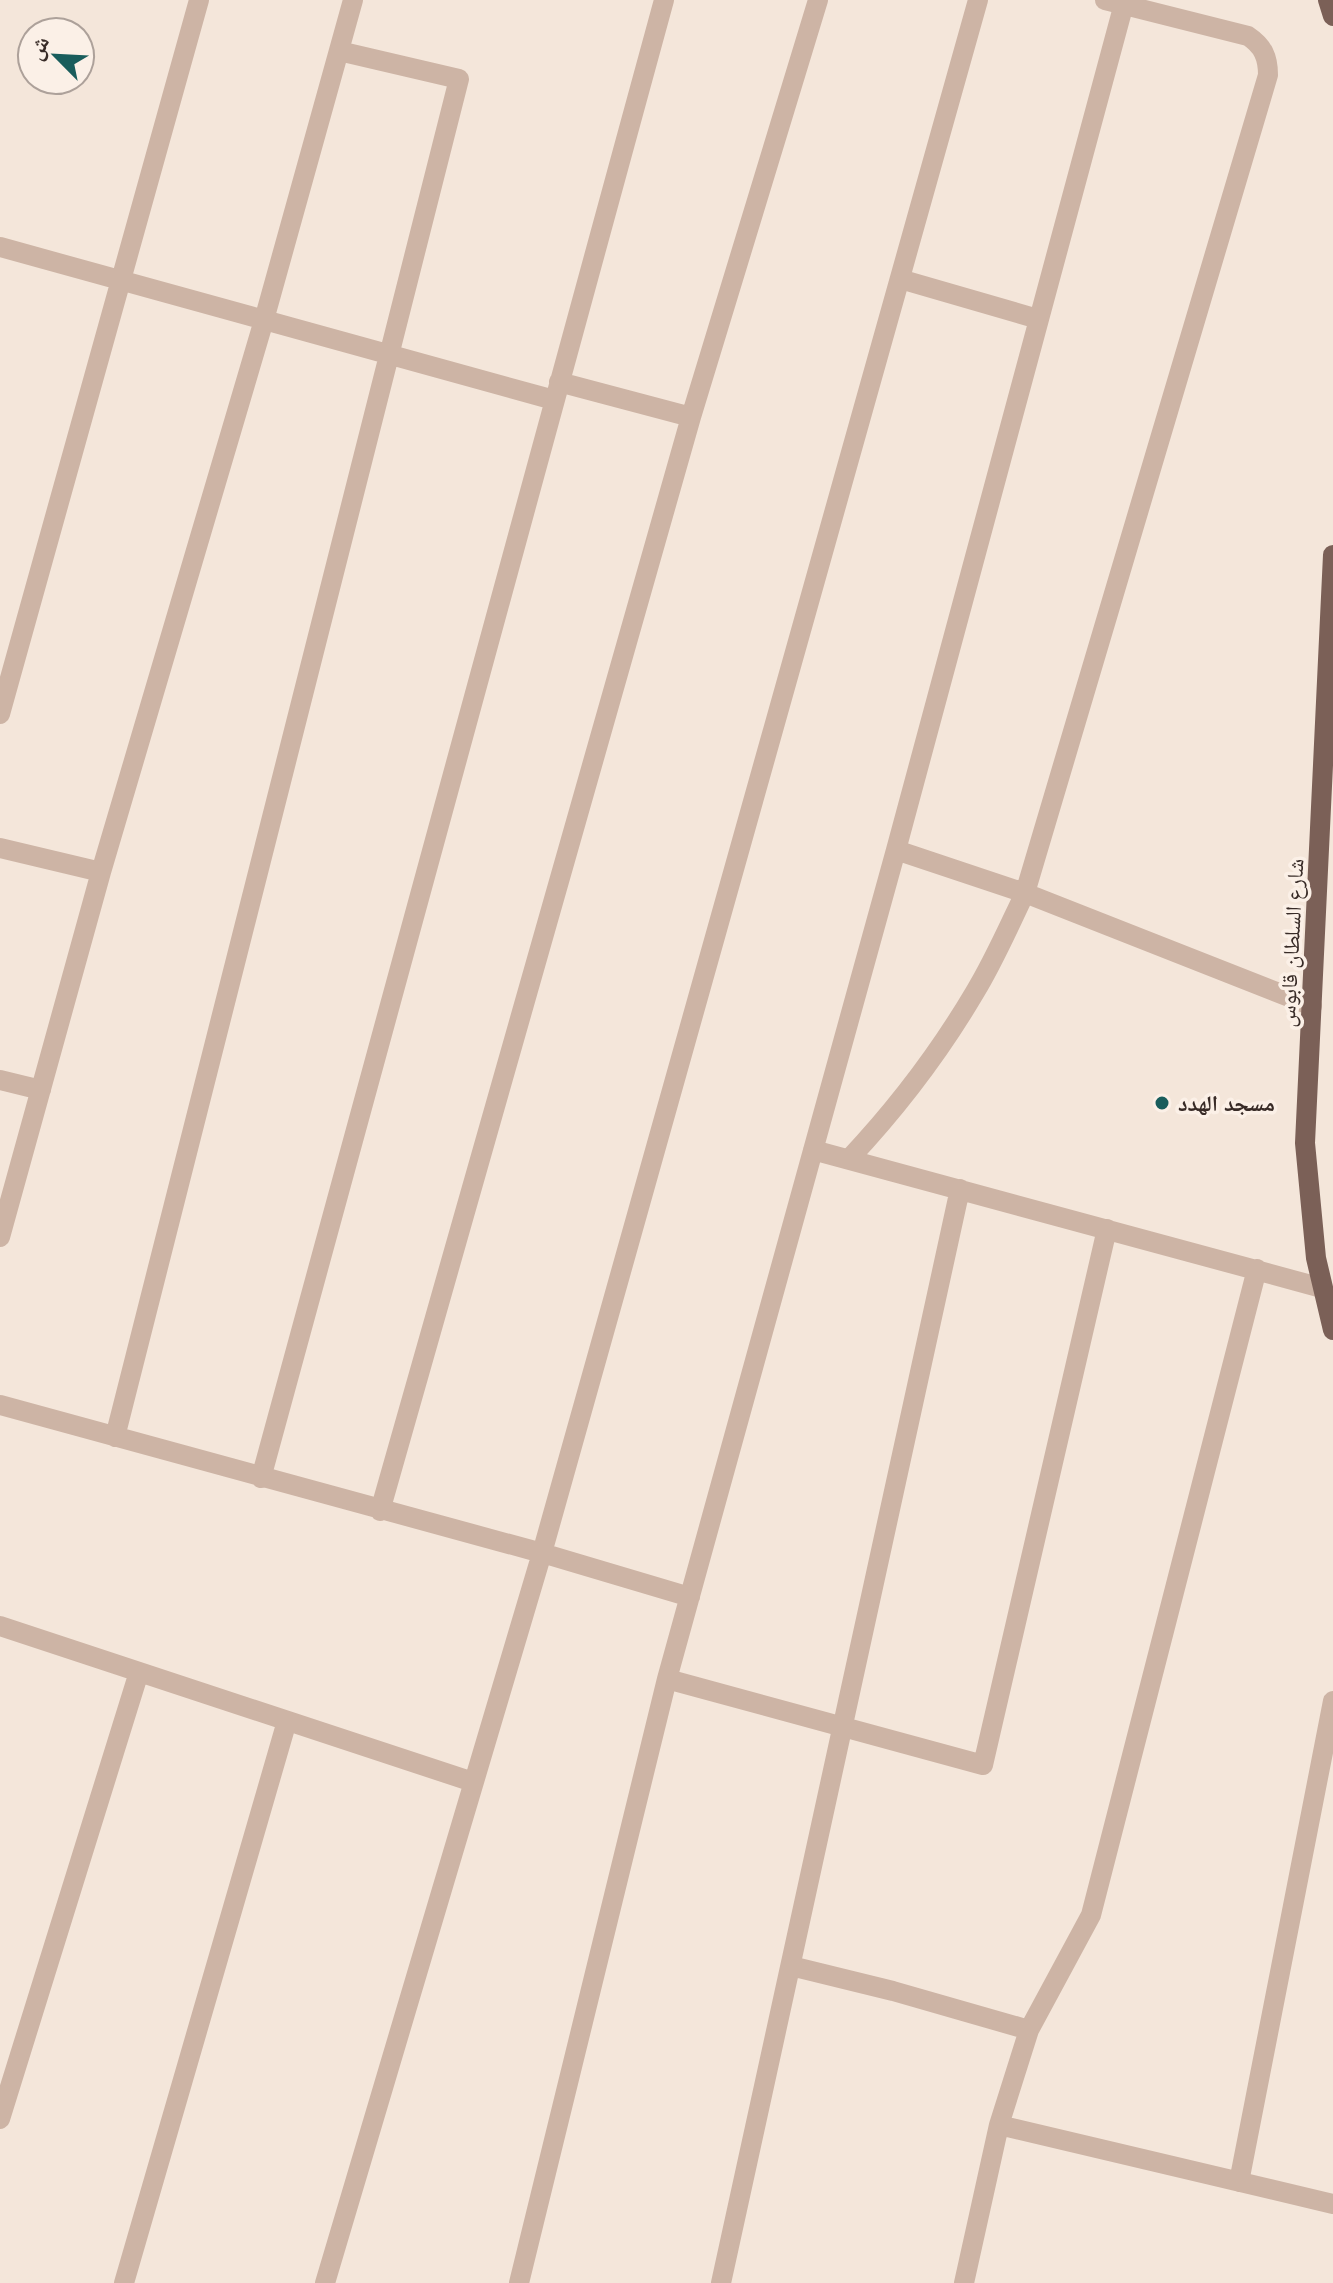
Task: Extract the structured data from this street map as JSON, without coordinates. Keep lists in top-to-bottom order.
{
  "streets": {
    "main road": ["شارع السلطان قابوس"]
  },
  "places": ["مسجد الهدد"],
  "north": "top left"
}
